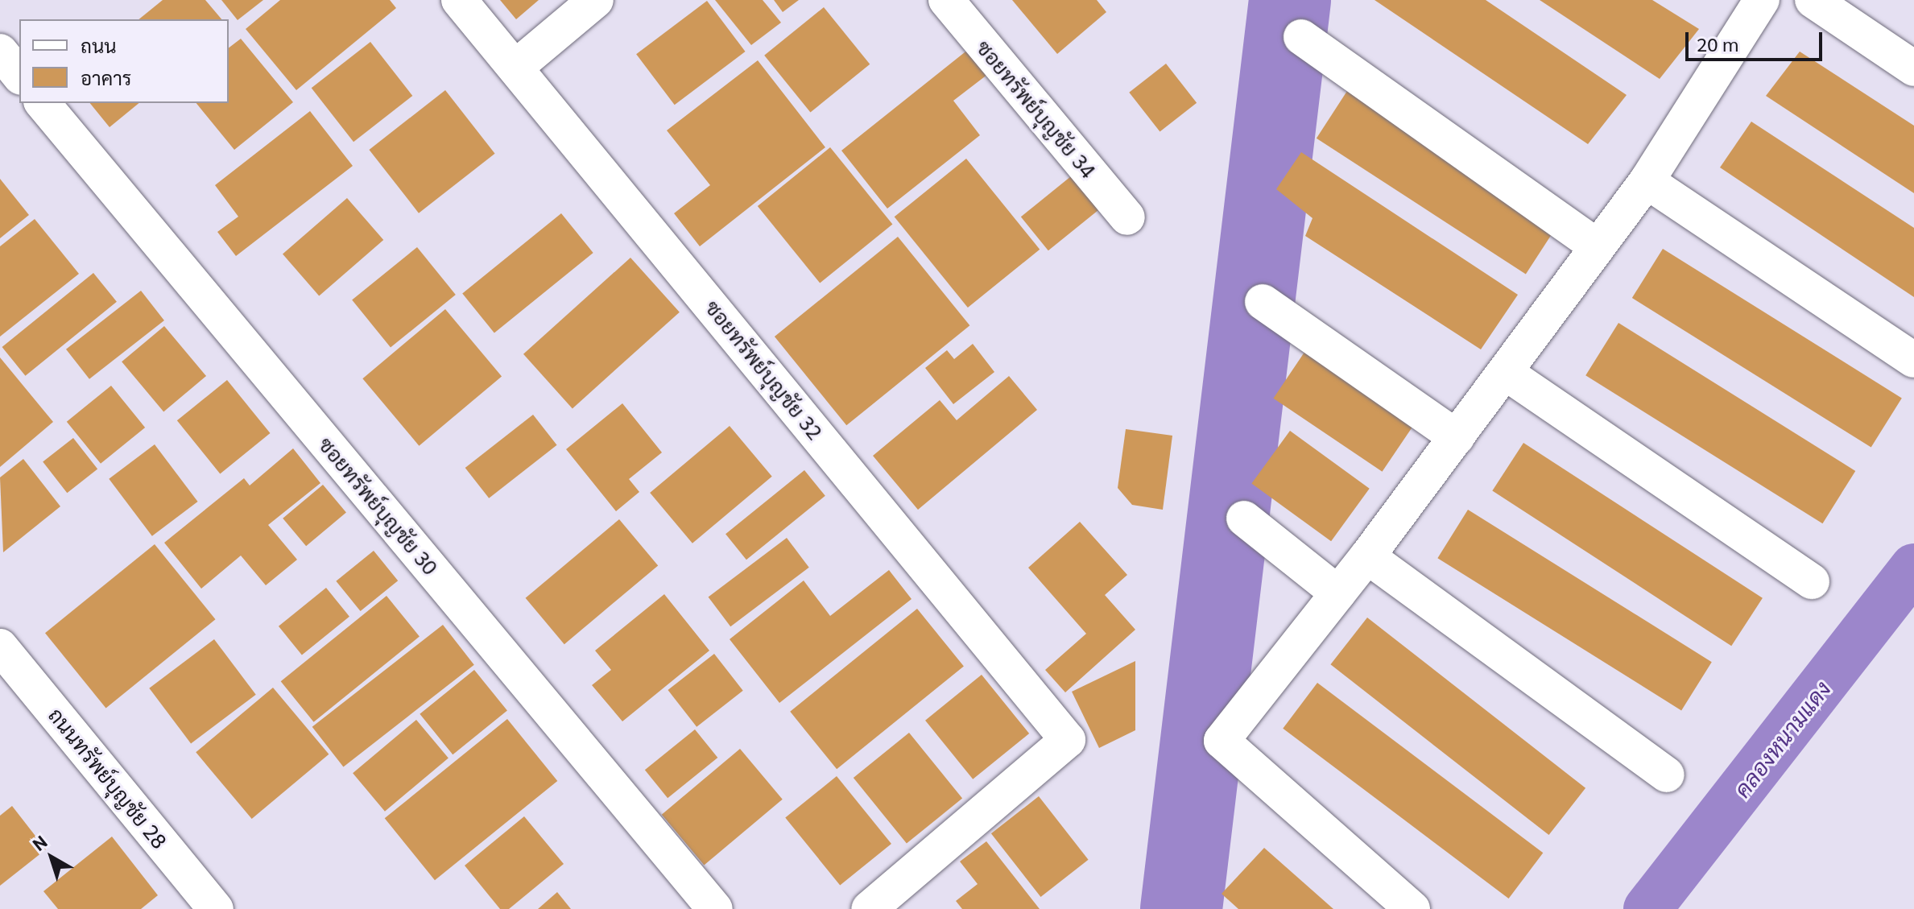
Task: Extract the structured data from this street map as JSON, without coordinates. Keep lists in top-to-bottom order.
{
  "streets": {
    "street": [
      "ซอยทรัพย์บุญชัย 34",
      "ซอยทรัพย์บุญชัย 32",
      "ซอยทรัพย์บุญชัย 30",
      "ถนนทรัพย์บุญชัย 28"
    ]
  },
  "water": ["คลองหนามแดง"],
  "legend": ["ถนน", "อาคาร"],
  "scale_bar": "20 m",
  "north": "top left"
}
